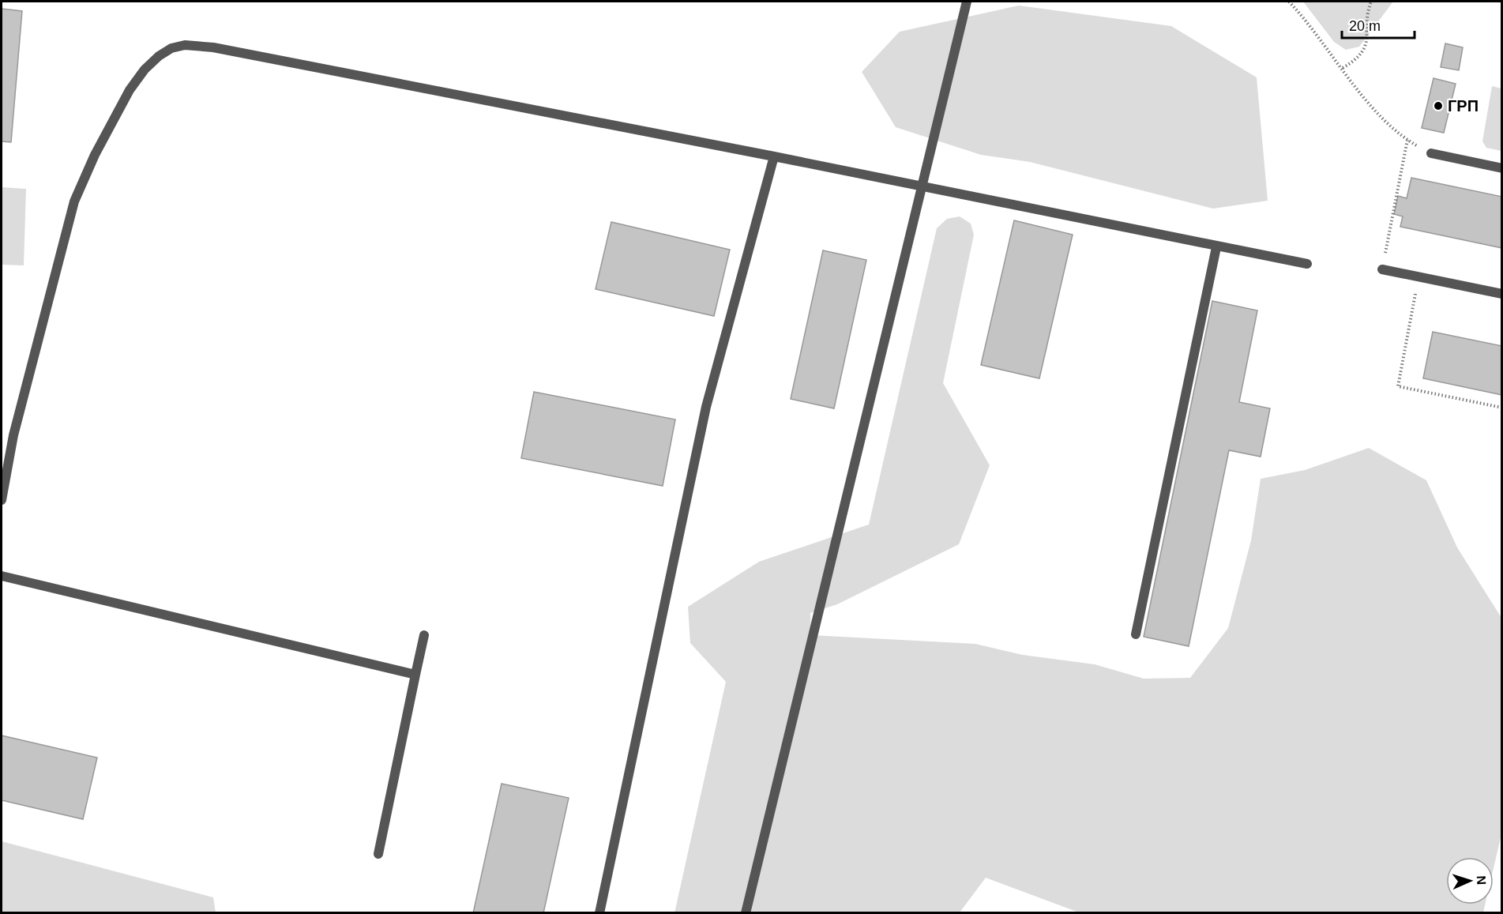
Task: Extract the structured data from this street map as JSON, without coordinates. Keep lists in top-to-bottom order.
{
  "places": ["ГРП"],
  "scale_bar": "20 m",
  "north": "right"
}
